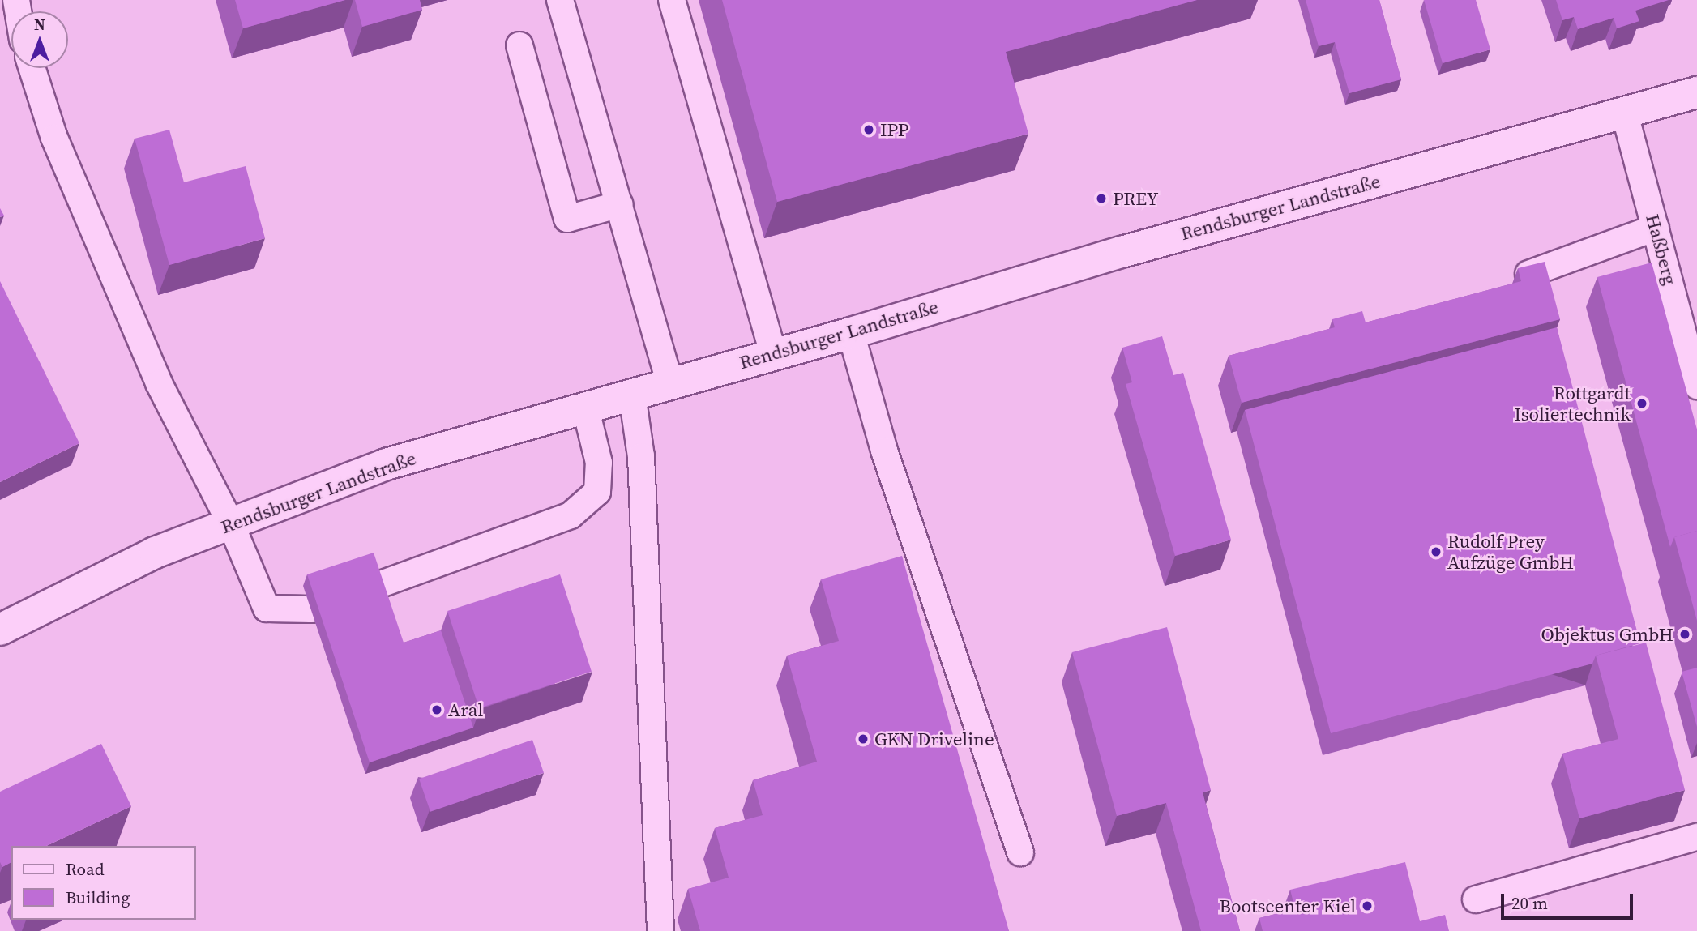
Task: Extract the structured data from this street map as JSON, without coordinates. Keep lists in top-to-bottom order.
{
  "streets": {
    "street": ["Rendsburger Landstraße"],
    "lane": ["Haßberg"]
  },
  "crossings": [
    ["Rendsburger Landstraße", "Haßberg"]
  ],
  "places": [
    "IPP",
    "PREY",
    "Rottgardt Isoliertechnik",
    "Rudolf Prey Aufzüge GmbH",
    "Objektus GmbH",
    "Aral",
    "GKN Driveline",
    "Bootscenter Kiel"
  ],
  "legend": ["Road", "Building"],
  "scale_bar": "20 m",
  "north": "top"
}
